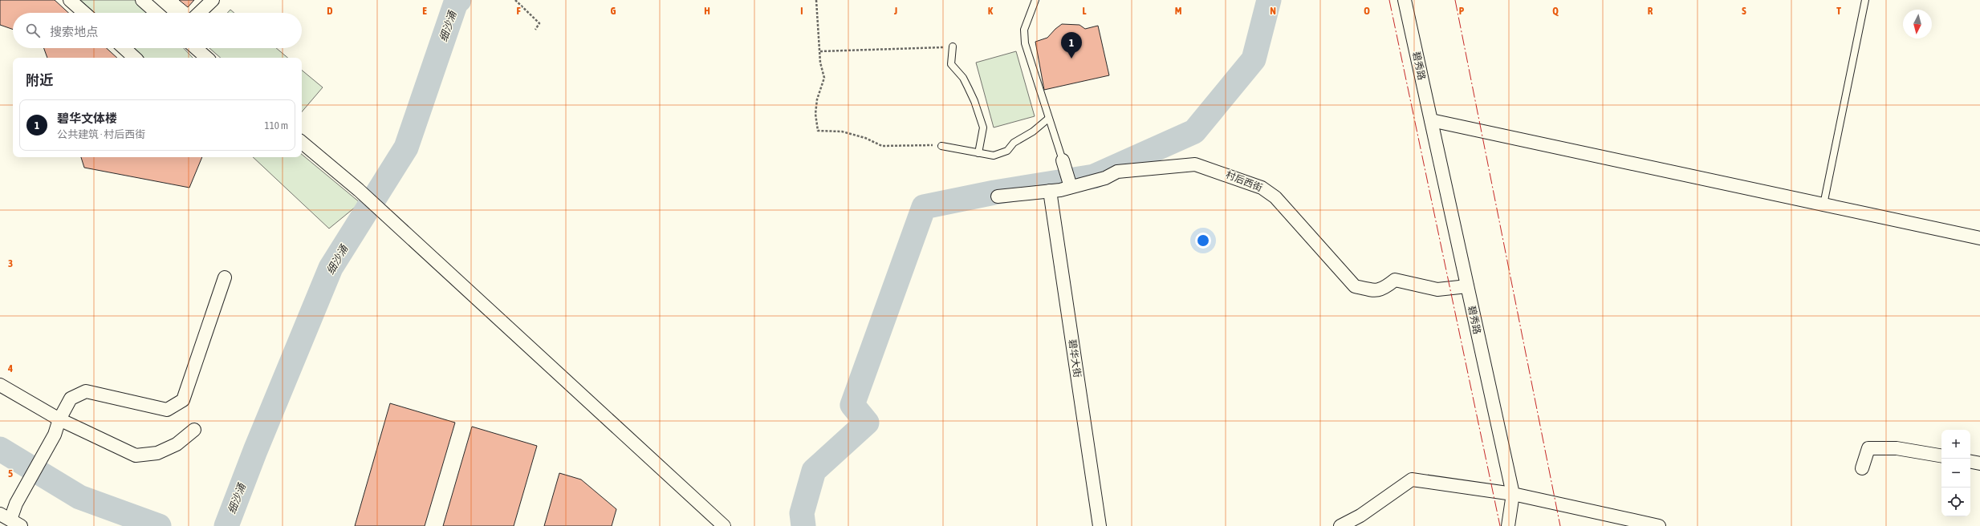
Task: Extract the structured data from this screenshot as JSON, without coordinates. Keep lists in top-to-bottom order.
{
  "streets": {
    "street": ["碧秀路", "村后西街", "碧华大街"]
  },
  "crossings": [
    ["碧秀路", "村后西街"],
    ["村后西街", "碧华大街"]
  ],
  "water": ["细沙涌"],
  "north": "bottom",
  "page": {
    "search": "搜索地点",
    "pins": "1",
    "heading": "附近",
    "list": [
      {
        "mark": "1",
        "name": "碧华文体楼",
        "note": "公共建筑 · 村后西街",
        "value": "110 m"
      }
    ],
    "map_buttons": ["+", "−"]
  },
  "grid": {
    "columns": [
      "D",
      "E",
      "F",
      "G",
      "H",
      "I",
      "J",
      "K",
      "L",
      "M",
      "N",
      "O",
      "P",
      "Q",
      "R",
      "S",
      "T"
    ],
    "rows": ["3", "4", "5"]
  }
}
